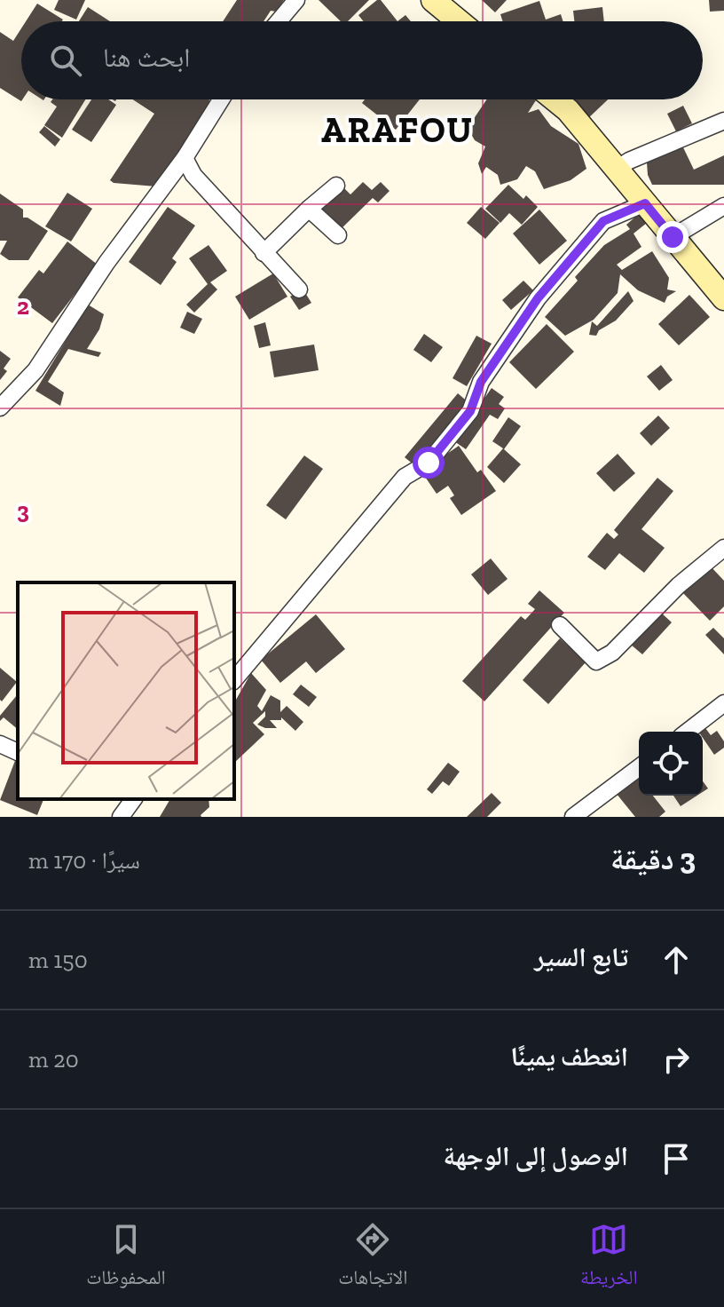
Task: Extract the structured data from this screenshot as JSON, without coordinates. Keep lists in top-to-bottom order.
{
  "districts": ["ARAFOU"],
  "page": {
    "search": "ابحث هنا",
    "heading": ["3 دقيقة", "سيرًا · 170 m"],
    "list": [
      ["تابع السير", "150 m"],
      ["انعطف يمينًا", "20 m"],
      "الوصول إلى الوجهة"
    ],
    "nav": ["الخريطة", "الاتجاهات", "المحفوظات"]
  },
  "grid": {
    "rows": ["2", "3"]
  }
}
